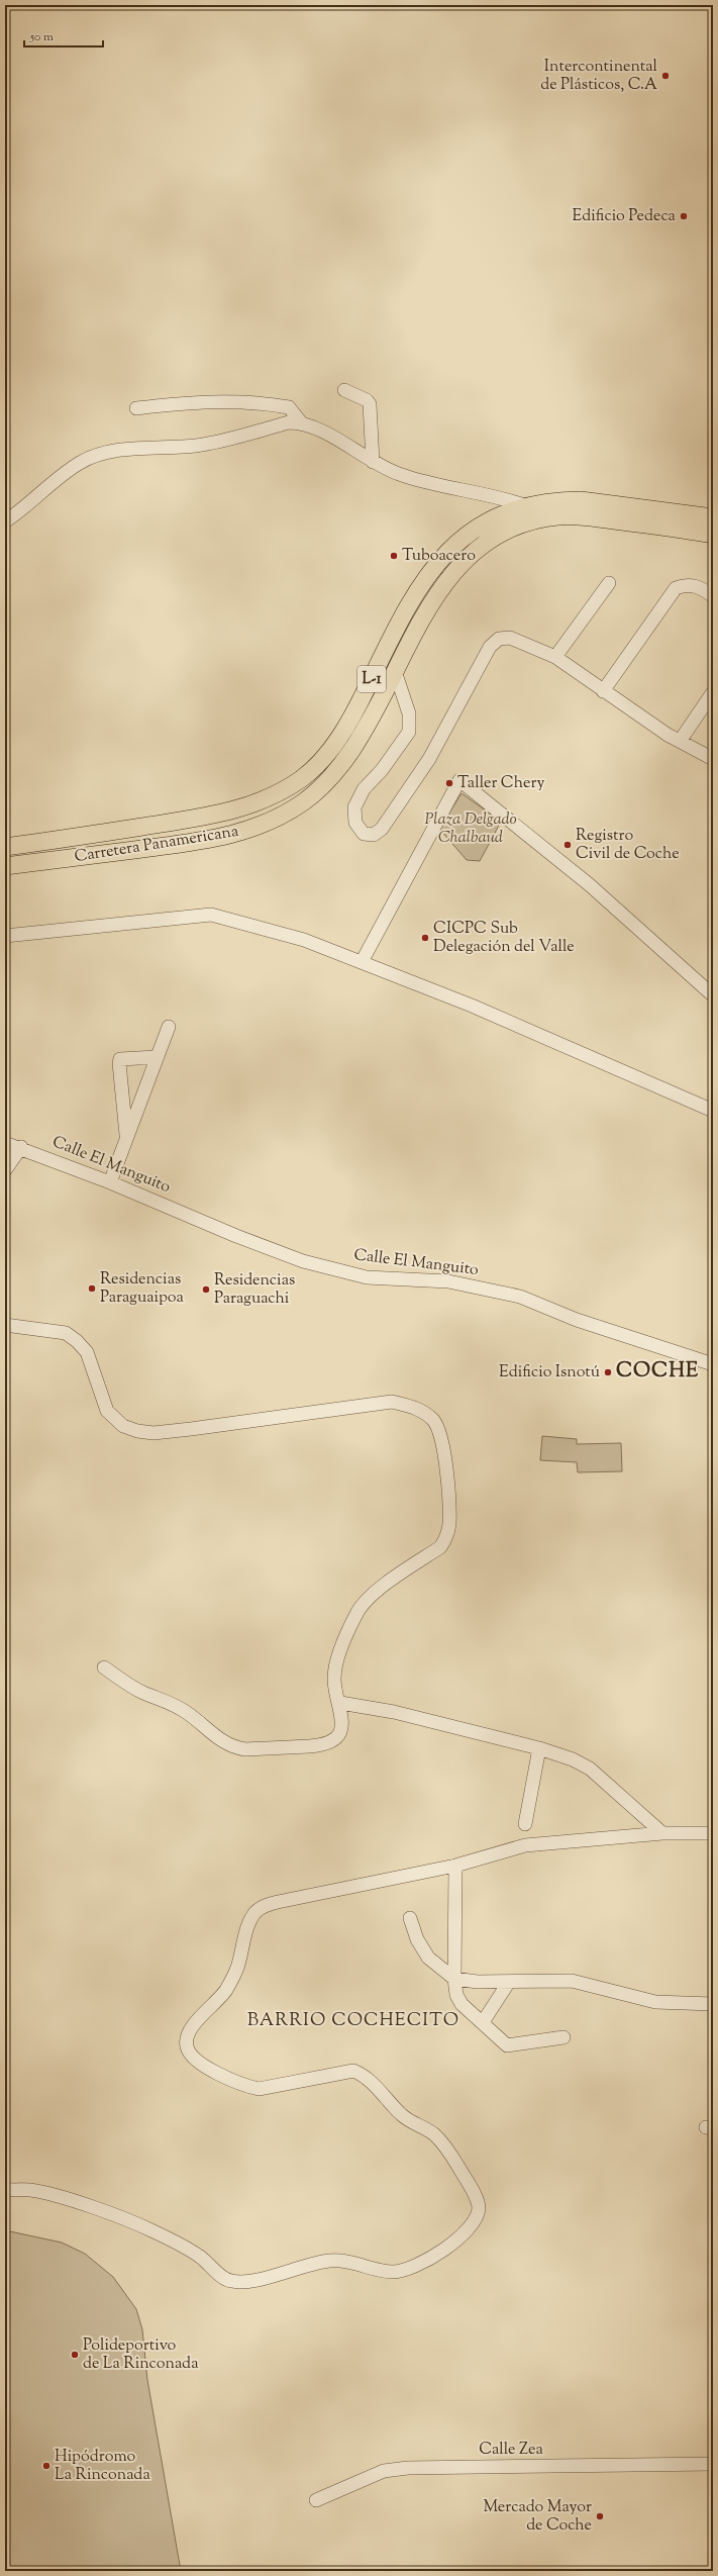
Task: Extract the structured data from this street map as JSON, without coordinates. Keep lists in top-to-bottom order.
{
  "streets": {
    "main road": ["L-1", "Carretera Panamericana"],
    "street": ["Calle El Manguito", "Calle Zea"]
  },
  "districts": ["COCHE", "BARRIO COCHECITO"],
  "parks": ["Plaza Delgado Chalbaud"],
  "places": [
    "Intercontinental de Plásticos, C.A",
    "Edificio Pedeca",
    "Tuboacero",
    "Taller Chery",
    "Registro Civil de Coche",
    "CICPC Sub Delegación del Valle",
    "Residencias Paraguaipoa",
    "Residencias Paraguachi",
    "Edificio Isnotú",
    "Polideportivo de La Rinconada",
    "Hipódromo La Rinconada",
    "Mercado Mayor de Coche"
  ],
  "scale_bar": "50 m"
}
